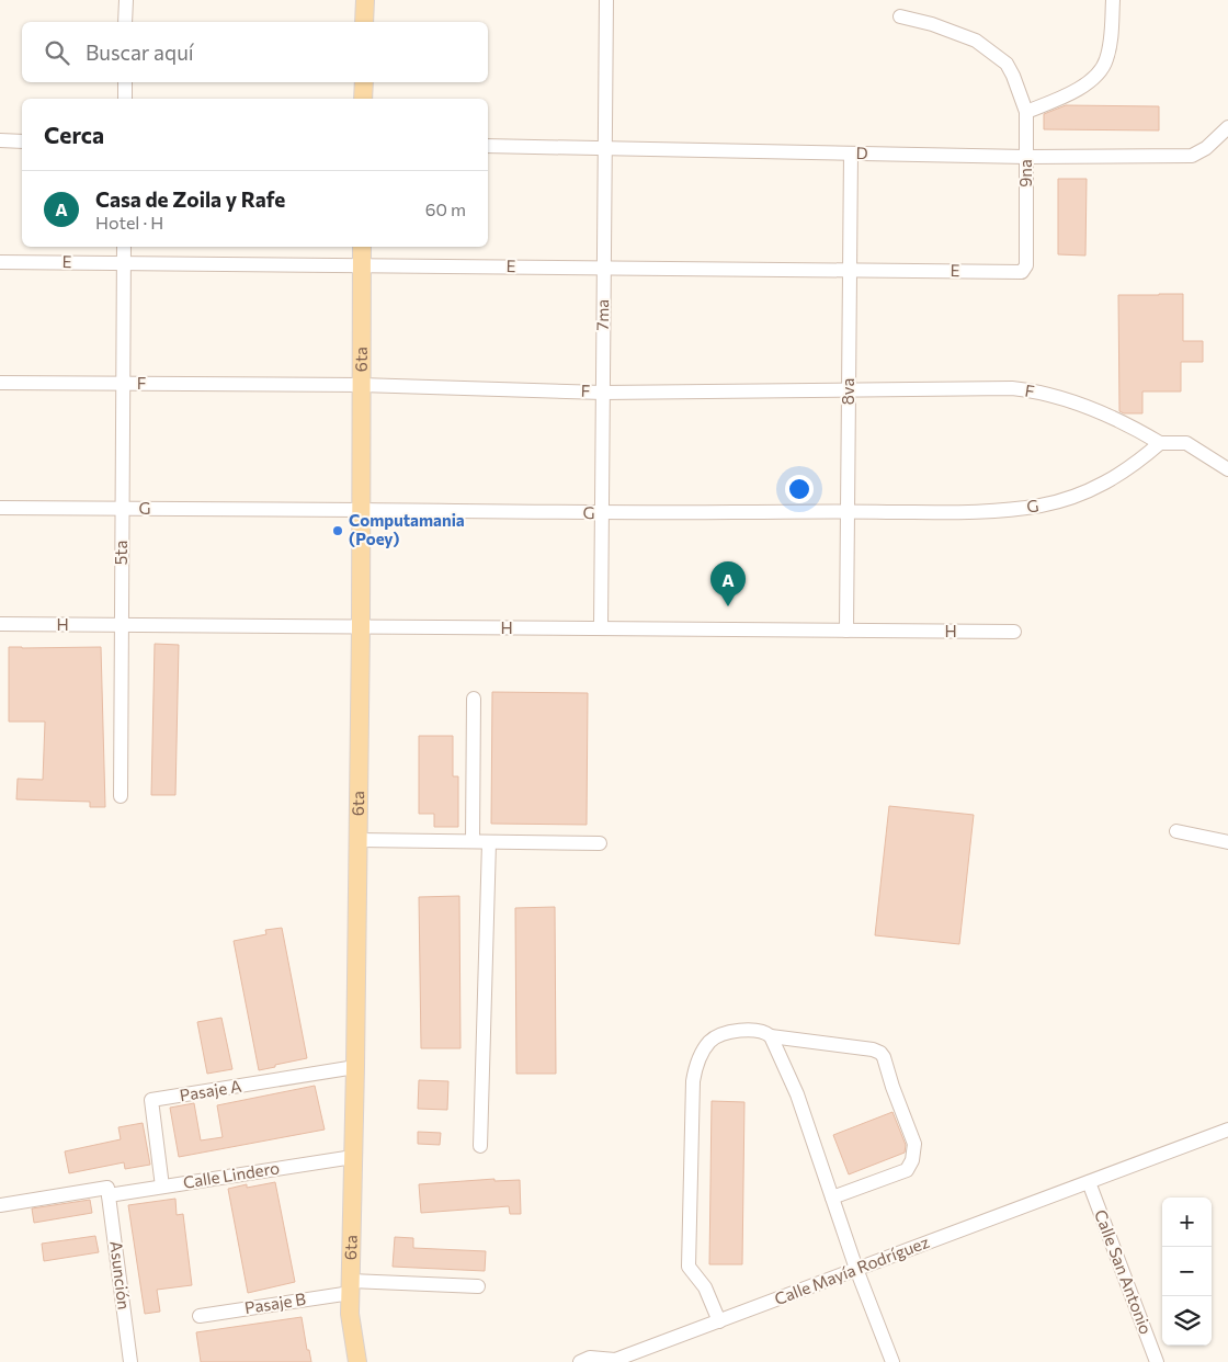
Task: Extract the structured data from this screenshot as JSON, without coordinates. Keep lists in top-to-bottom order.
{
  "streets": {
    "main road": ["6ta"],
    "street": [
      "D",
      "9na",
      "E",
      "7ma",
      "F",
      "8va",
      "G",
      "5ta",
      "H",
      "Pasaje A",
      "Calle Lindero",
      "Calle Mayía Rodríguez",
      "Calle San Antonio",
      "Asunción",
      "Pasaje B"
    ]
  },
  "crossings": [
    ["D", "9na"],
    ["D", "7ma"],
    ["D", "8va"],
    ["9na", "E"],
    ["E", "7ma"],
    ["E", "6ta"],
    ["E", "8va"],
    ["E", "5ta"],
    ["7ma", "F"],
    ["7ma", "G"],
    ["7ma", "H"],
    ["6ta", "F"],
    ["6ta", "G"],
    ["6ta", "H"],
    ["6ta", "Pasaje A"],
    ["6ta", "Calle Lindero"],
    ["6ta", "Pasaje B"],
    ["F", "8va"],
    ["F", "G"],
    ["F", "5ta"],
    ["8va", "G"],
    ["8va", "H"],
    ["G", "5ta"],
    ["5ta", "H"],
    ["Pasaje A", "Calle Lindero"],
    ["Calle Lindero", "Asunción"],
    ["Calle Mayía Rodríguez", "Calle San Antonio"]
  ],
  "places": ["Computamania (Poey)"],
  "page": {
    "search": "Buscar aquí",
    "heading": "Cerca",
    "list": [
      {
        "mark": "A",
        "name": "Casa de Zoila y Rafe",
        "note": "Hotel · H",
        "value": "60 m"
      }
    ],
    "pins": "A",
    "map_buttons": ["+", "−"]
  }
}
